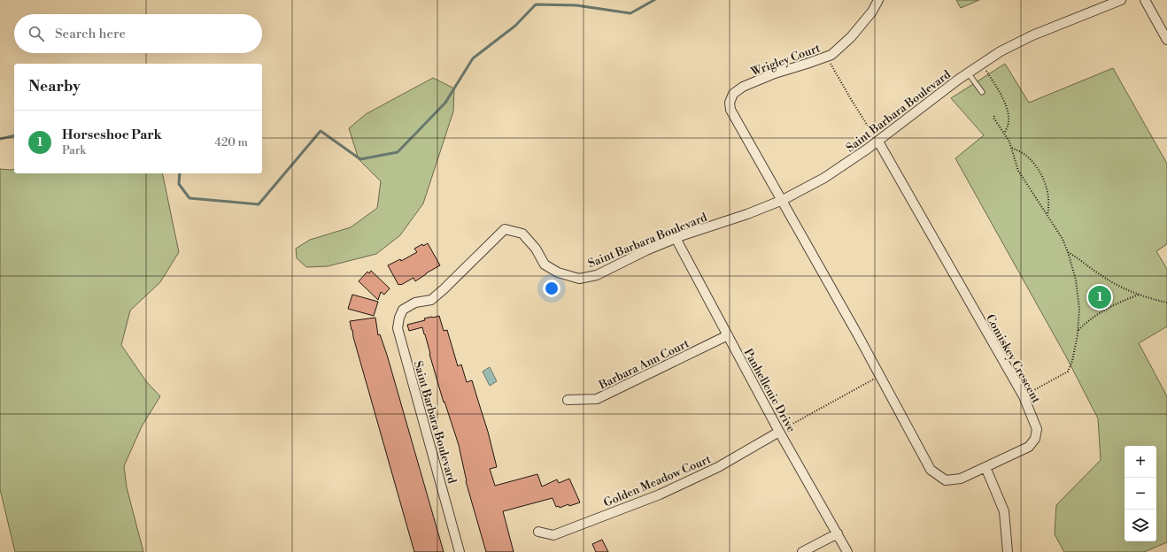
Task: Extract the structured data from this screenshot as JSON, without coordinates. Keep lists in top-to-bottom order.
{
  "streets": {
    "street": [
      "Wrigley Court",
      "Saint Barbara Boulevard",
      "Comiskey Crescent",
      "Barbara Ann Court",
      "Panhellenic Drive",
      "Golden Meadow Court"
    ]
  },
  "crossings": [
    ["Wrigley Court", "Saint Barbara Boulevard"],
    ["Wrigley Court", "Comiskey Crescent"],
    ["Saint Barbara Boulevard", "Comiskey Crescent"],
    ["Saint Barbara Boulevard", "Panhellenic Drive"],
    ["Barbara Ann Court", "Panhellenic Drive"],
    ["Panhellenic Drive", "Golden Meadow Court"]
  ],
  "page": {
    "search": "Search here",
    "heading": "Nearby",
    "list": [
      {
        "mark": "1",
        "name": "Horseshoe Park",
        "note": "Park",
        "value": "420 m"
      }
    ],
    "pins": "1",
    "map_buttons": ["+", "−"]
  }
}
